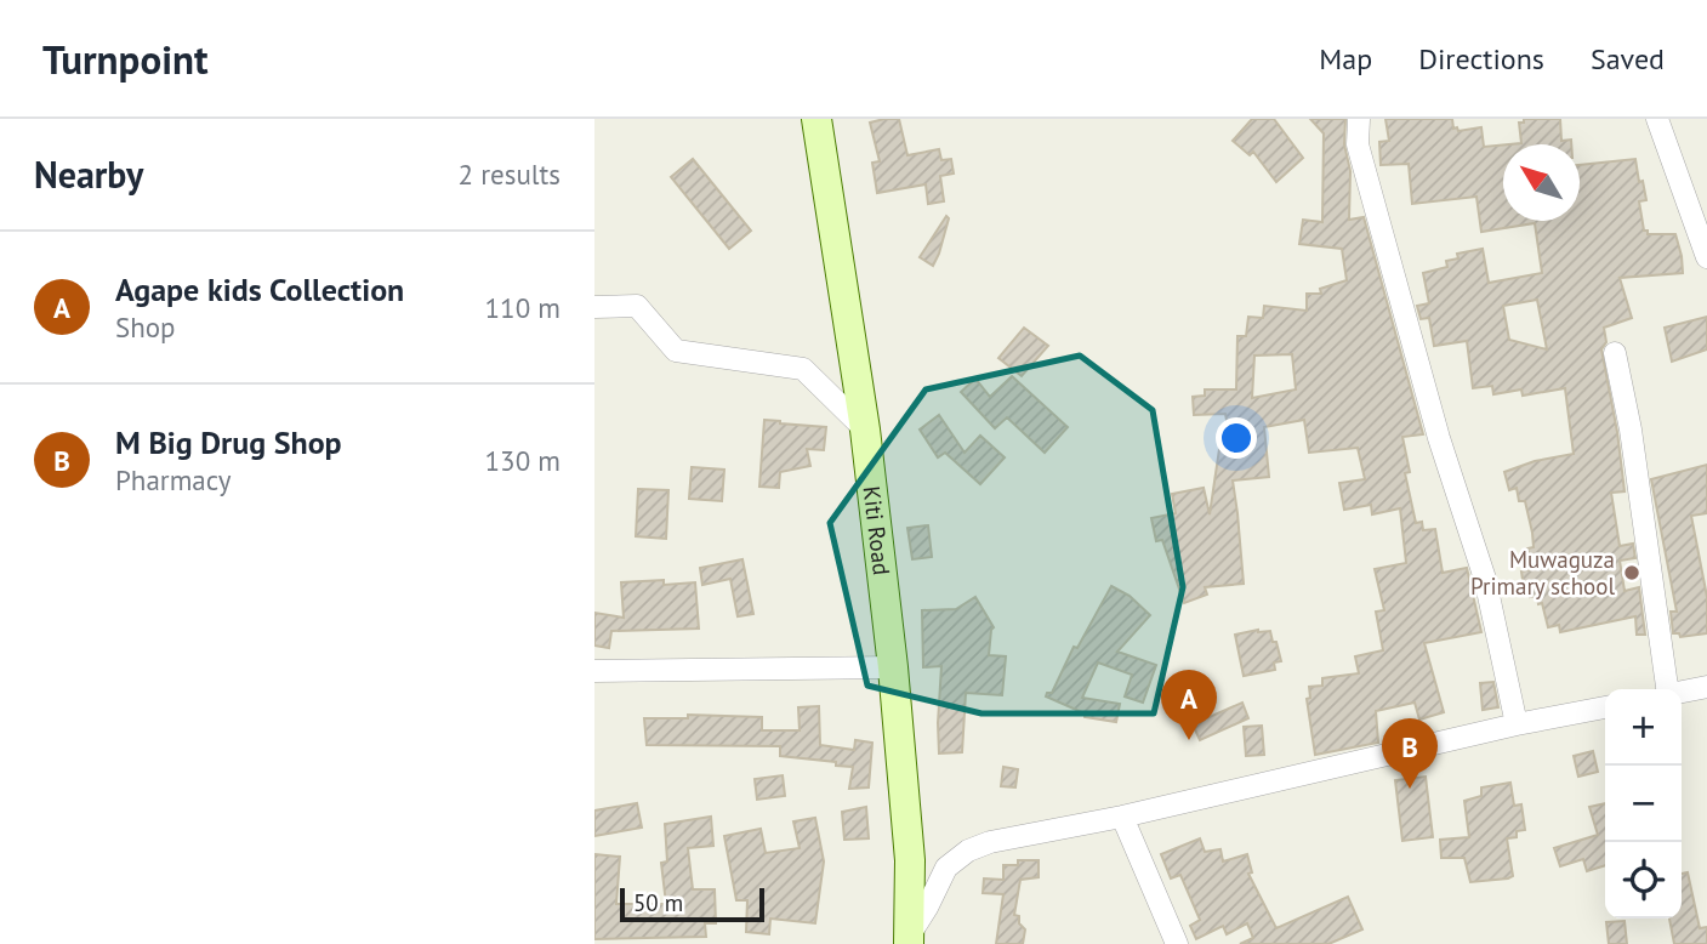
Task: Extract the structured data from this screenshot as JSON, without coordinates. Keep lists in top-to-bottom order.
{
  "streets": {
    "street": ["Kiti Road"]
  },
  "places": ["Muwaguza Primary school"],
  "scale_bar": "50 m",
  "north": "top left",
  "page": {
    "header": "Turnpoint",
    "nav": ["Map", "Directions", "Saved"],
    "heading": ["Nearby", "2 results"],
    "list": [
      {
        "mark": "A",
        "name": "Agape kids Collection",
        "note": "Shop",
        "value": "110 m"
      },
      {
        "mark": "B",
        "name": "M Big Drug Shop",
        "note": "Pharmacy",
        "value": "130 m"
      }
    ],
    "pins": ["A", "B"],
    "map_buttons": ["+", "−"],
    "scale": "50 m"
  }
}
